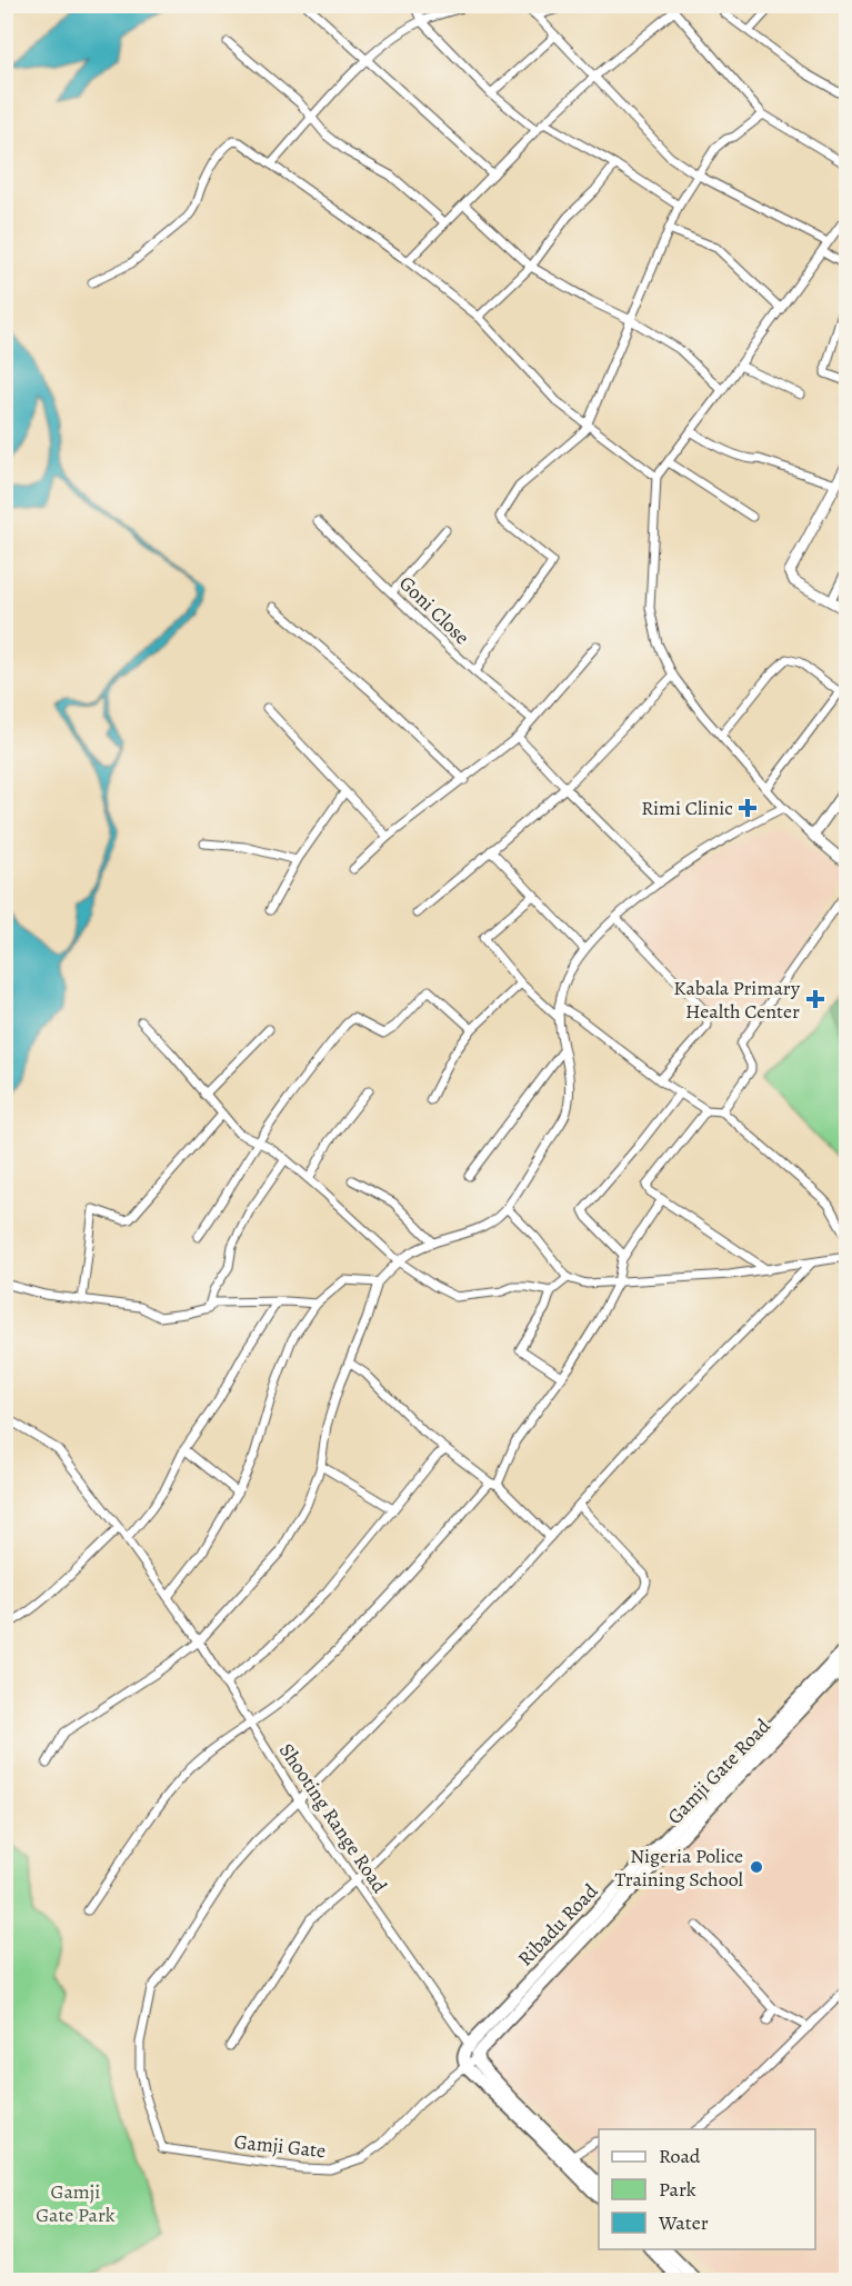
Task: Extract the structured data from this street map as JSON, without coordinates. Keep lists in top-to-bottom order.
{
  "streets": {
    "main road": ["Gamji Gate Road", "Ribadu Road"],
    "street": ["Goni Close", "Shooting Range Road", "Gamji Gate"]
  },
  "crossings": [
    ["Gamji Gate Road", "Shooting Range Road"],
    ["Gamji Gate Road", "Ribadu Road"],
    ["Shooting Range Road", "Ribadu Road"],
    ["Shooting Range Road", "Gamji Gate"]
  ],
  "parks": ["Gamji Gate Park"],
  "places": {
    "health": ["Rimi Clinic", "Kabala Primary Health Center"],
    "other": ["Nigeria Police Training School"]
  },
  "legend": ["Road", "Park", "Water"]
}
